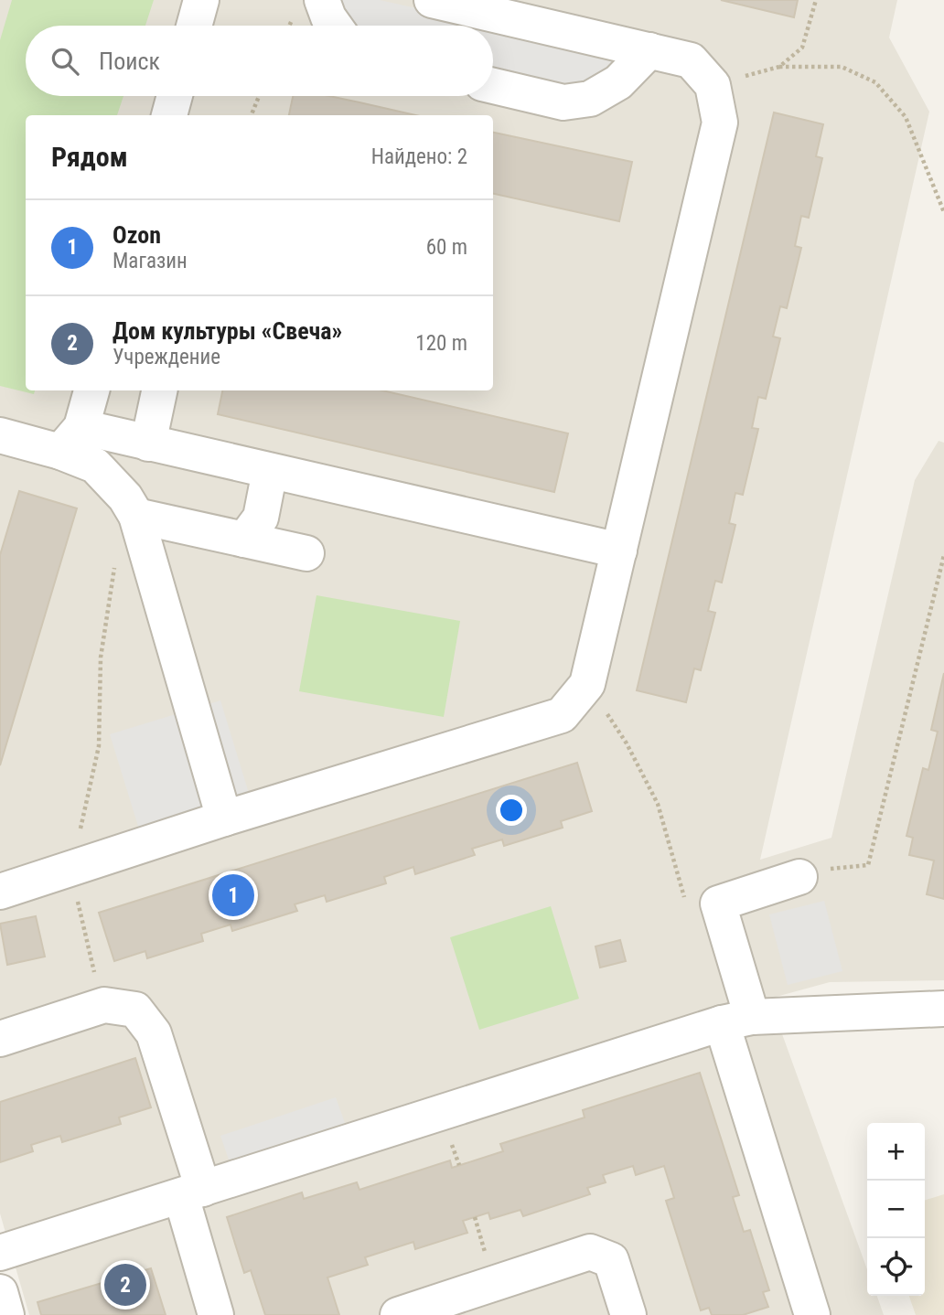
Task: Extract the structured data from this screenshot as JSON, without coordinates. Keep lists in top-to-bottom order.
{
  "page": {
    "search": "Поиск",
    "heading": ["Рядом", "Найдено: 2"],
    "list": [
      {
        "mark": "1",
        "name": "Ozon",
        "note": "Магазин",
        "value": "60 m"
      },
      {
        "mark": "2",
        "name": "Дом культуры «Свеча»",
        "note": "Учреждение",
        "value": "120 m"
      }
    ],
    "pins": ["1", "2"],
    "map_buttons": ["+", "−"]
  }
}
